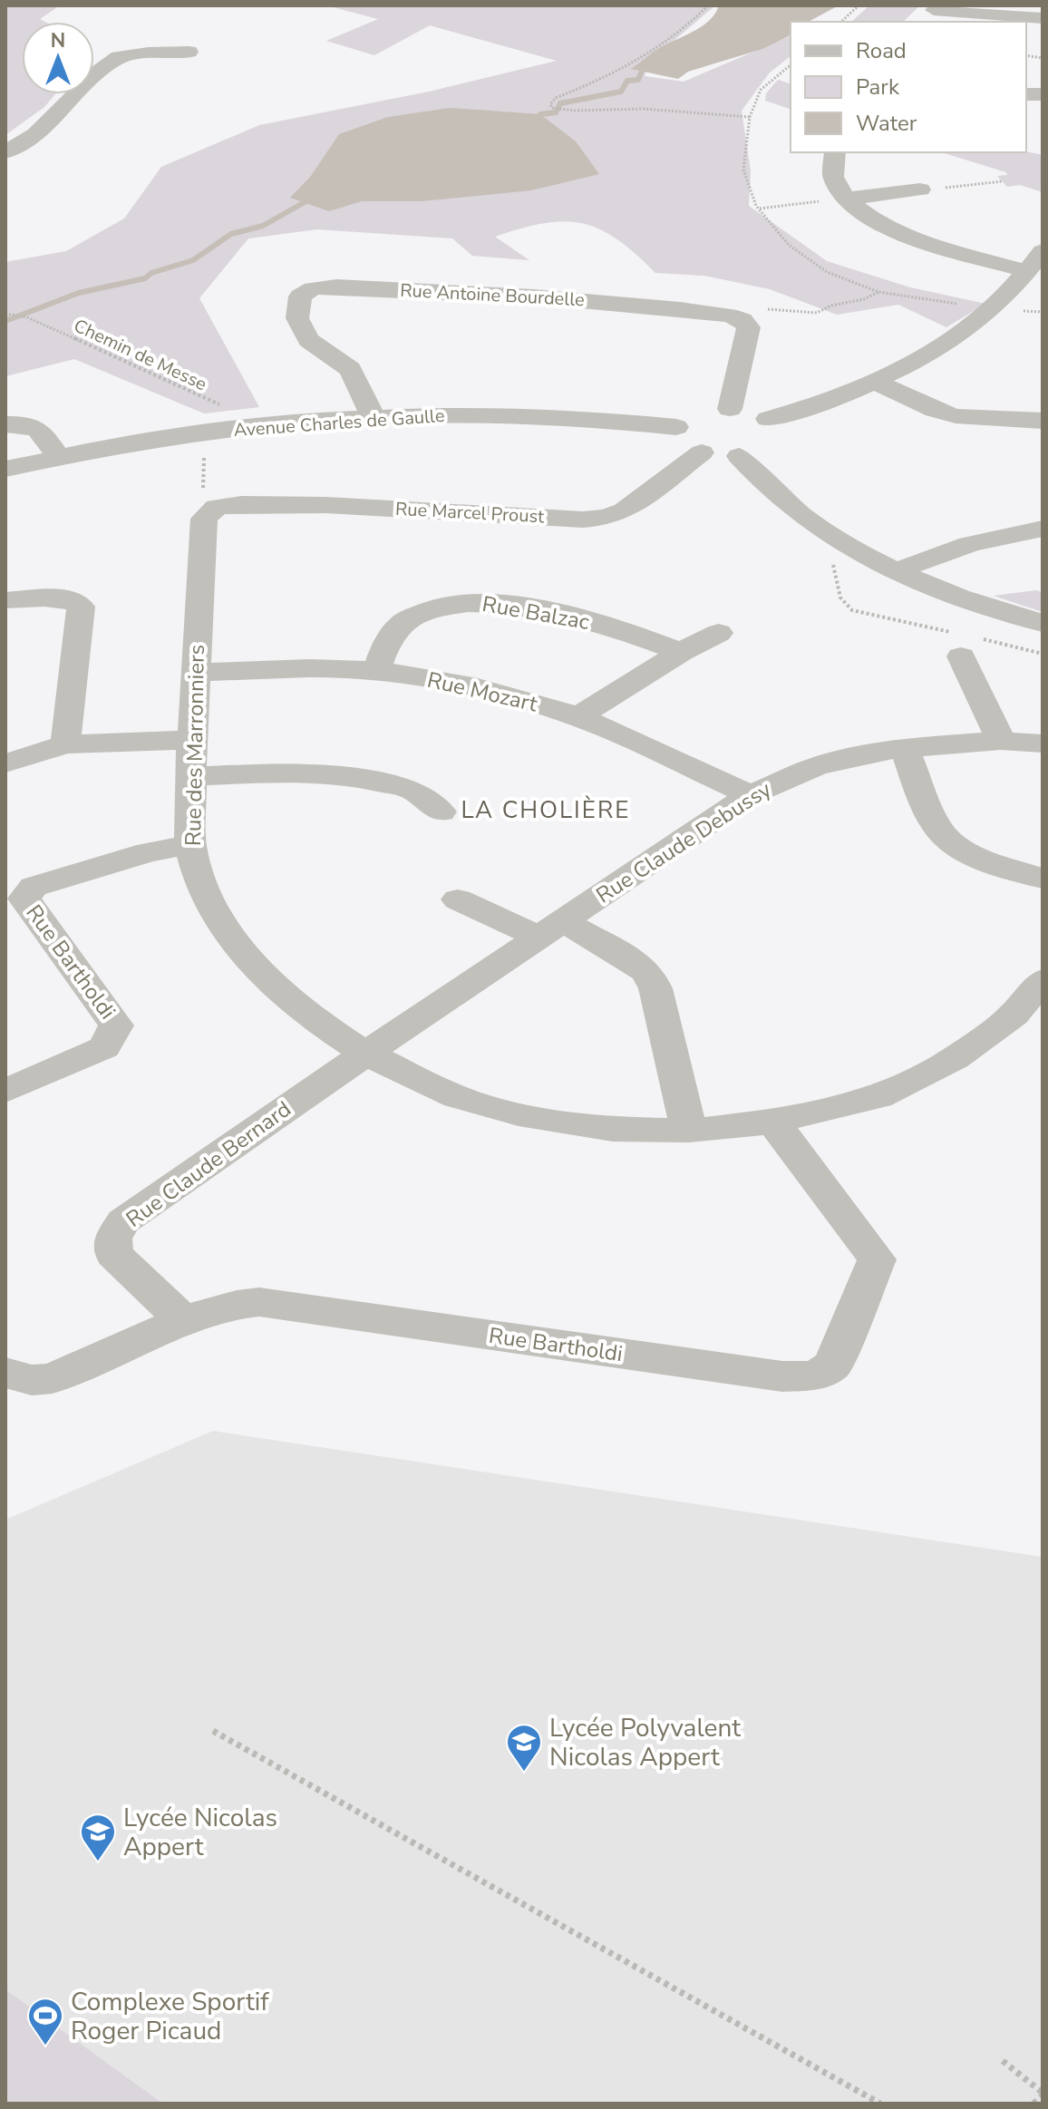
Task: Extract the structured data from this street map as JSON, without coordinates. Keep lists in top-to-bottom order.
{
  "streets": {
    "street": [
      "Rue Antoine Bourdelle",
      "Avenue Charles de Gaulle",
      "Rue Marcel Proust",
      "Rue Balzac",
      "Rue Mozart",
      "Rue des Marronniers",
      "Rue Claude Debussy",
      "Rue Bartholdi",
      "Rue Claude Bernard"
    ],
    "path": ["Chemin de Messe"]
  },
  "crossings": [
    ["Rue Antoine Bourdelle", "Avenue Charles de Gaulle"],
    ["Chemin de Messe", "Avenue Charles de Gaulle"],
    ["Rue Marcel Proust", "Rue des Marronniers"],
    ["Rue Balzac", "Rue Mozart"],
    ["Rue Mozart", "Rue des Marronniers"],
    ["Rue Mozart", "Rue Claude Debussy"],
    ["Rue des Marronniers", "Rue Claude Debussy"],
    ["Rue des Marronniers", "Rue Bartholdi"],
    ["Rue des Marronniers", "Rue Claude Bernard"],
    ["Rue Claude Debussy", "Rue Claude Bernard"],
    ["Rue Bartholdi", "Rue Claude Bernard"]
  ],
  "districts": ["LA CHOLIÈRE"],
  "places": {
    "school or university": ["Lycée Polyvalent Nicolas Appert", "Lycée Nicolas Appert"],
    "sports": ["Complexe Sportif Roger Picaud"]
  },
  "legend": ["Road", "Park", "Water"],
  "north": "top"
}
